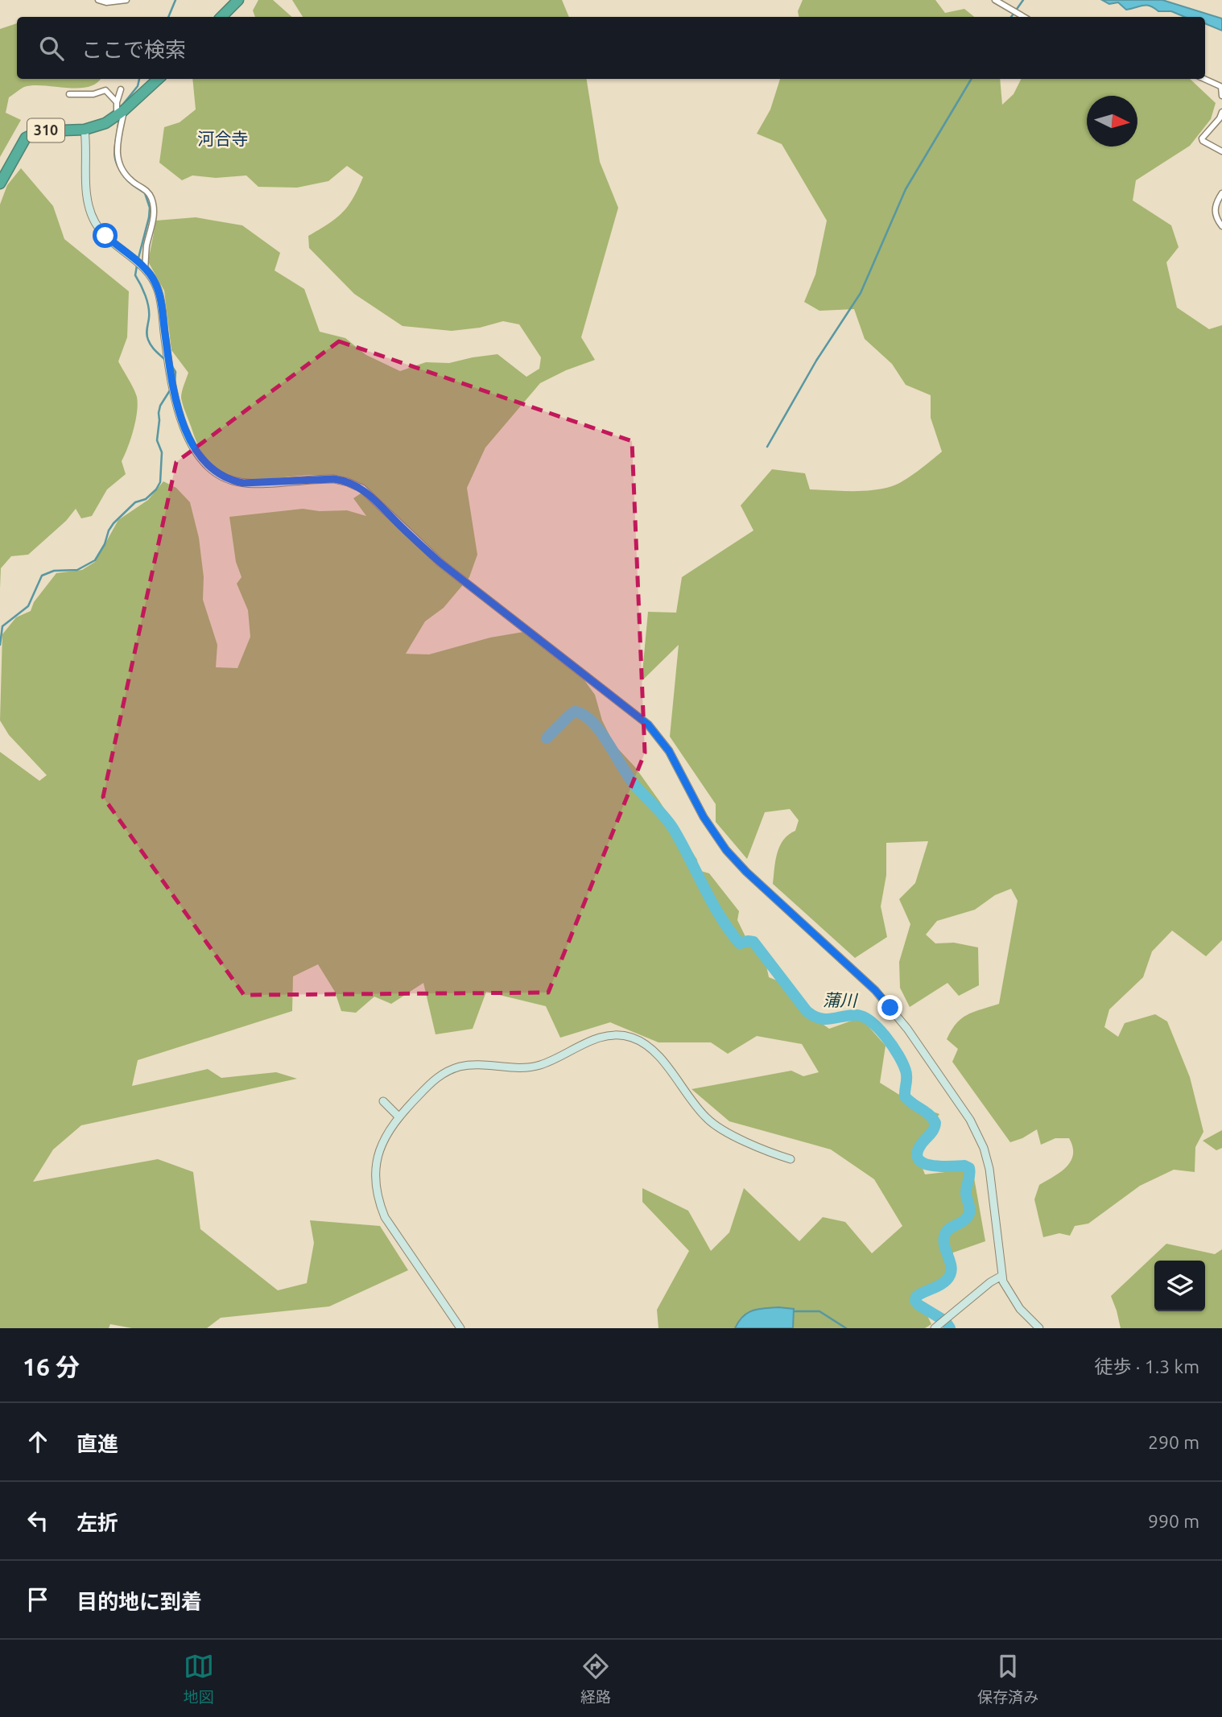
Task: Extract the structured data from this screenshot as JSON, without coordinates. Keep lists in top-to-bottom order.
{
  "streets": {
    "highway": ["310"]
  },
  "districts": ["河合寺"],
  "water": ["蒲川"],
  "north": "right",
  "page": {
    "search": "ここで検索",
    "heading": ["16 分", "徒歩 · 1.3 km"],
    "list": [
      ["直進", "290 m"],
      ["左折", "990 m"],
      "目的地に到着"
    ],
    "nav": ["地図", "経路", "保存済み"]
  }
}
